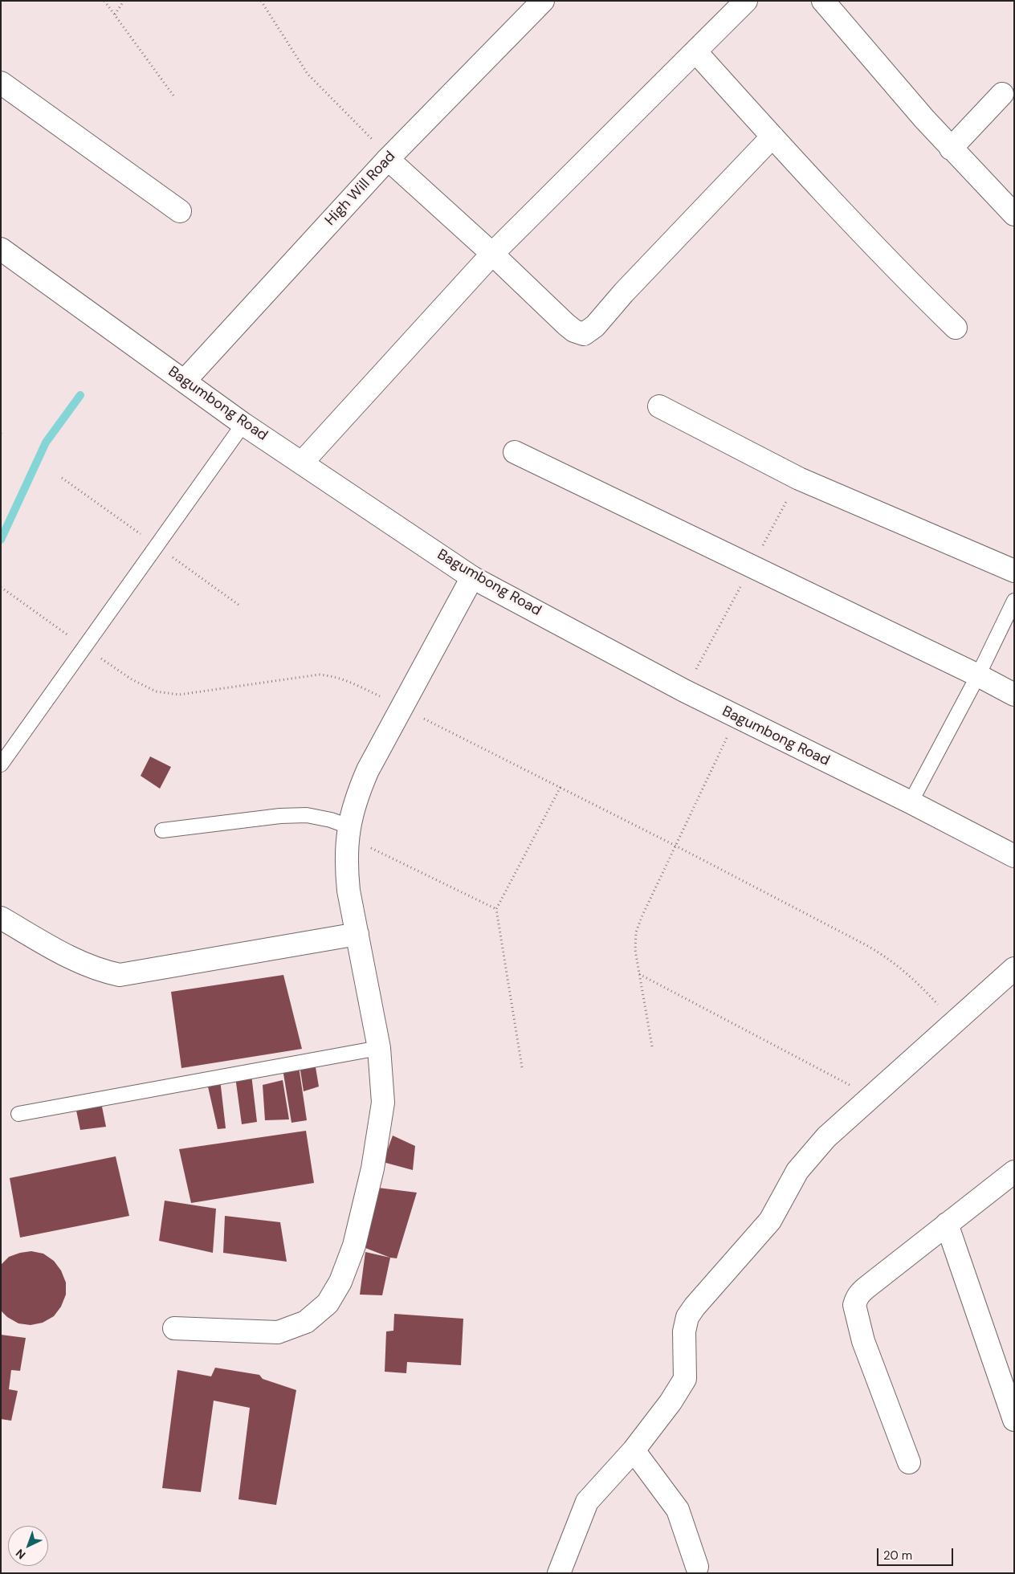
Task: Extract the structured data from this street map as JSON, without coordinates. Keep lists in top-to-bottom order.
{
  "streets": {
    "street": ["High Will Road", "Bagumbong Road"]
  },
  "crossings": [
    ["High Will Road", "Bagumbong Road"]
  ],
  "scale_bar": "20 m",
  "north": "bottom left"
}
